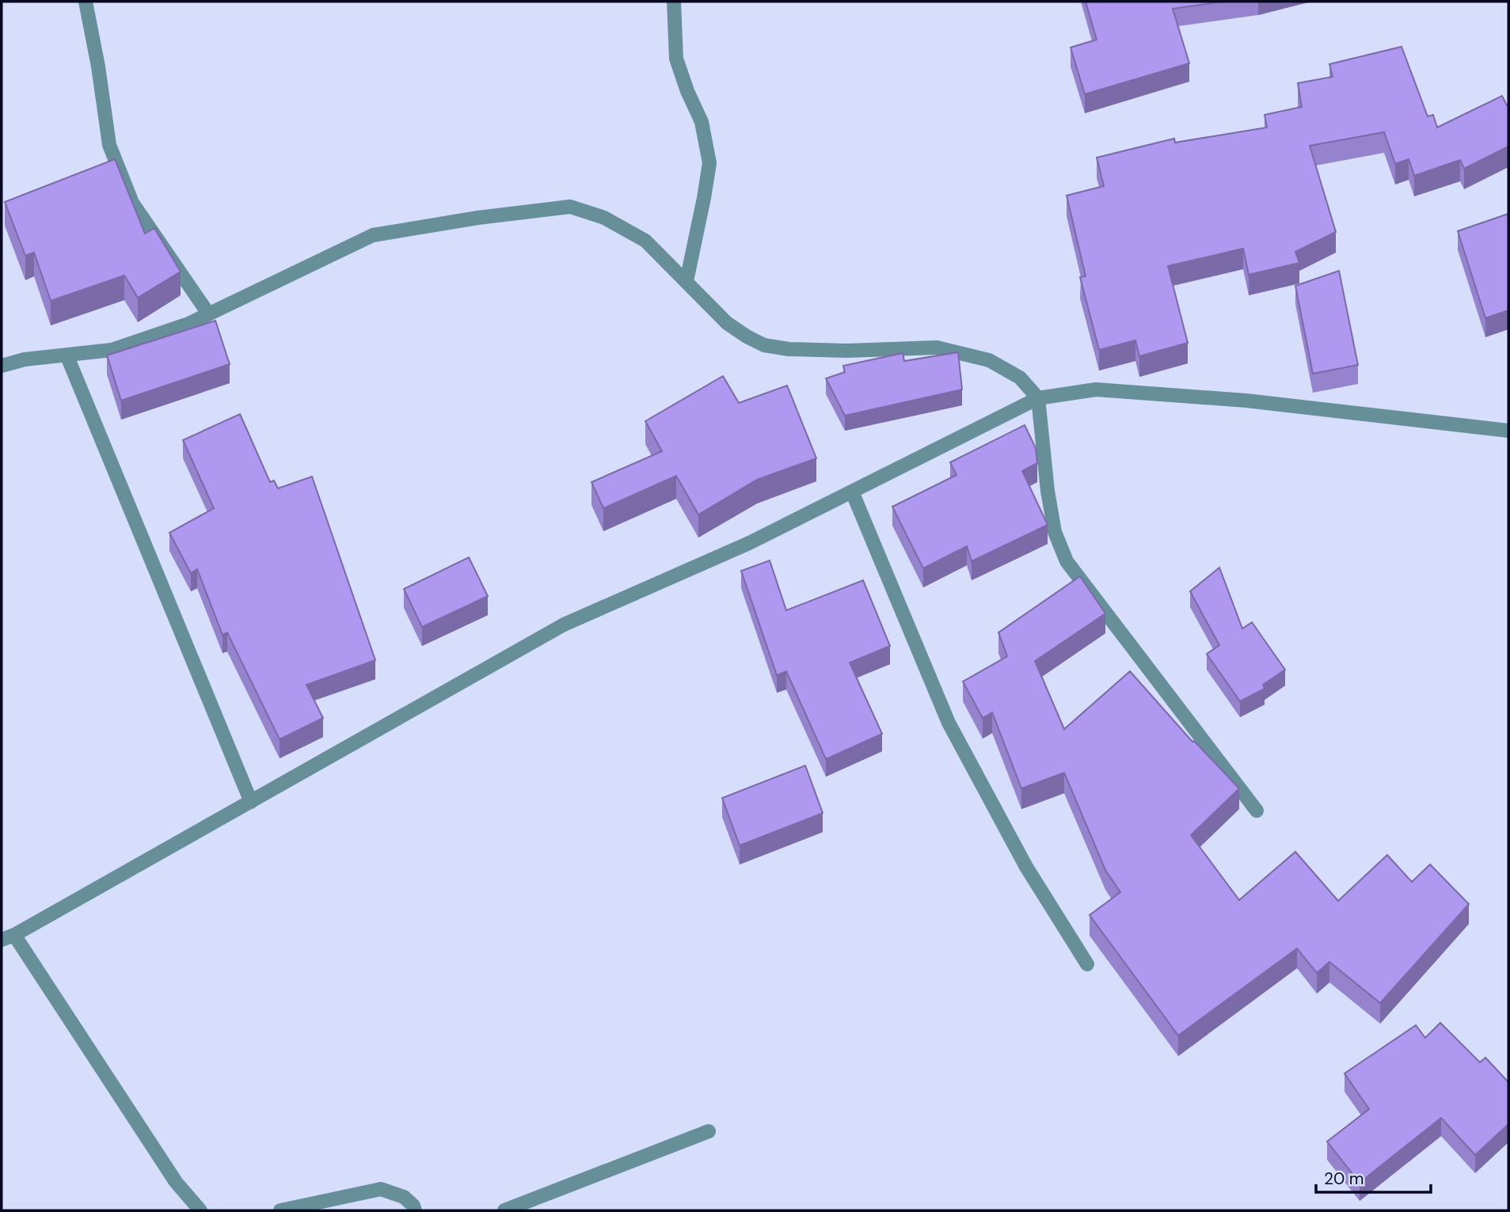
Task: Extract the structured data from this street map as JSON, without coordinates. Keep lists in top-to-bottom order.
{
  "scale_bar": "20 m"
}
